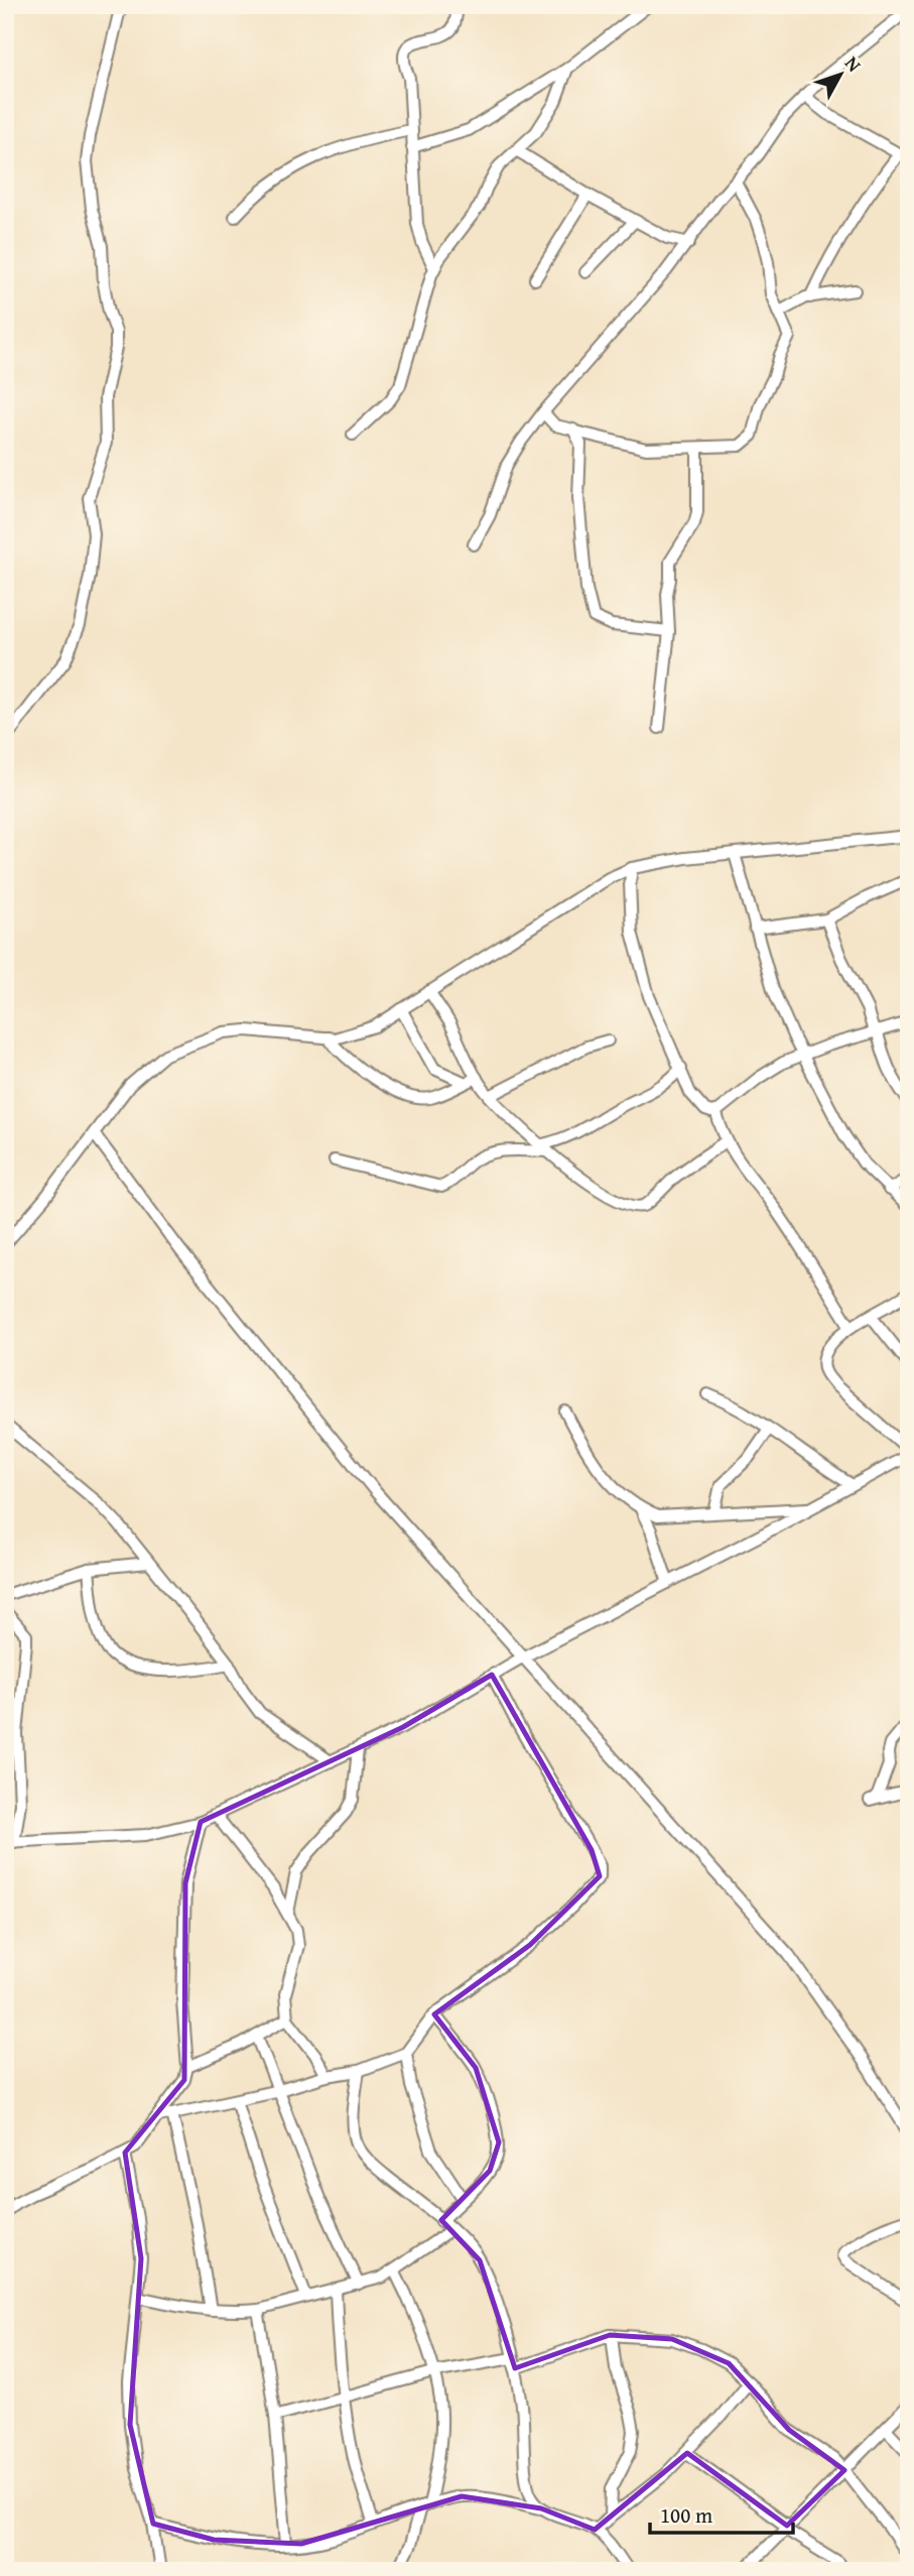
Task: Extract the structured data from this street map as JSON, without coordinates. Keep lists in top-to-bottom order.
{
  "scale_bar": "100 m",
  "north": "top right"
}
